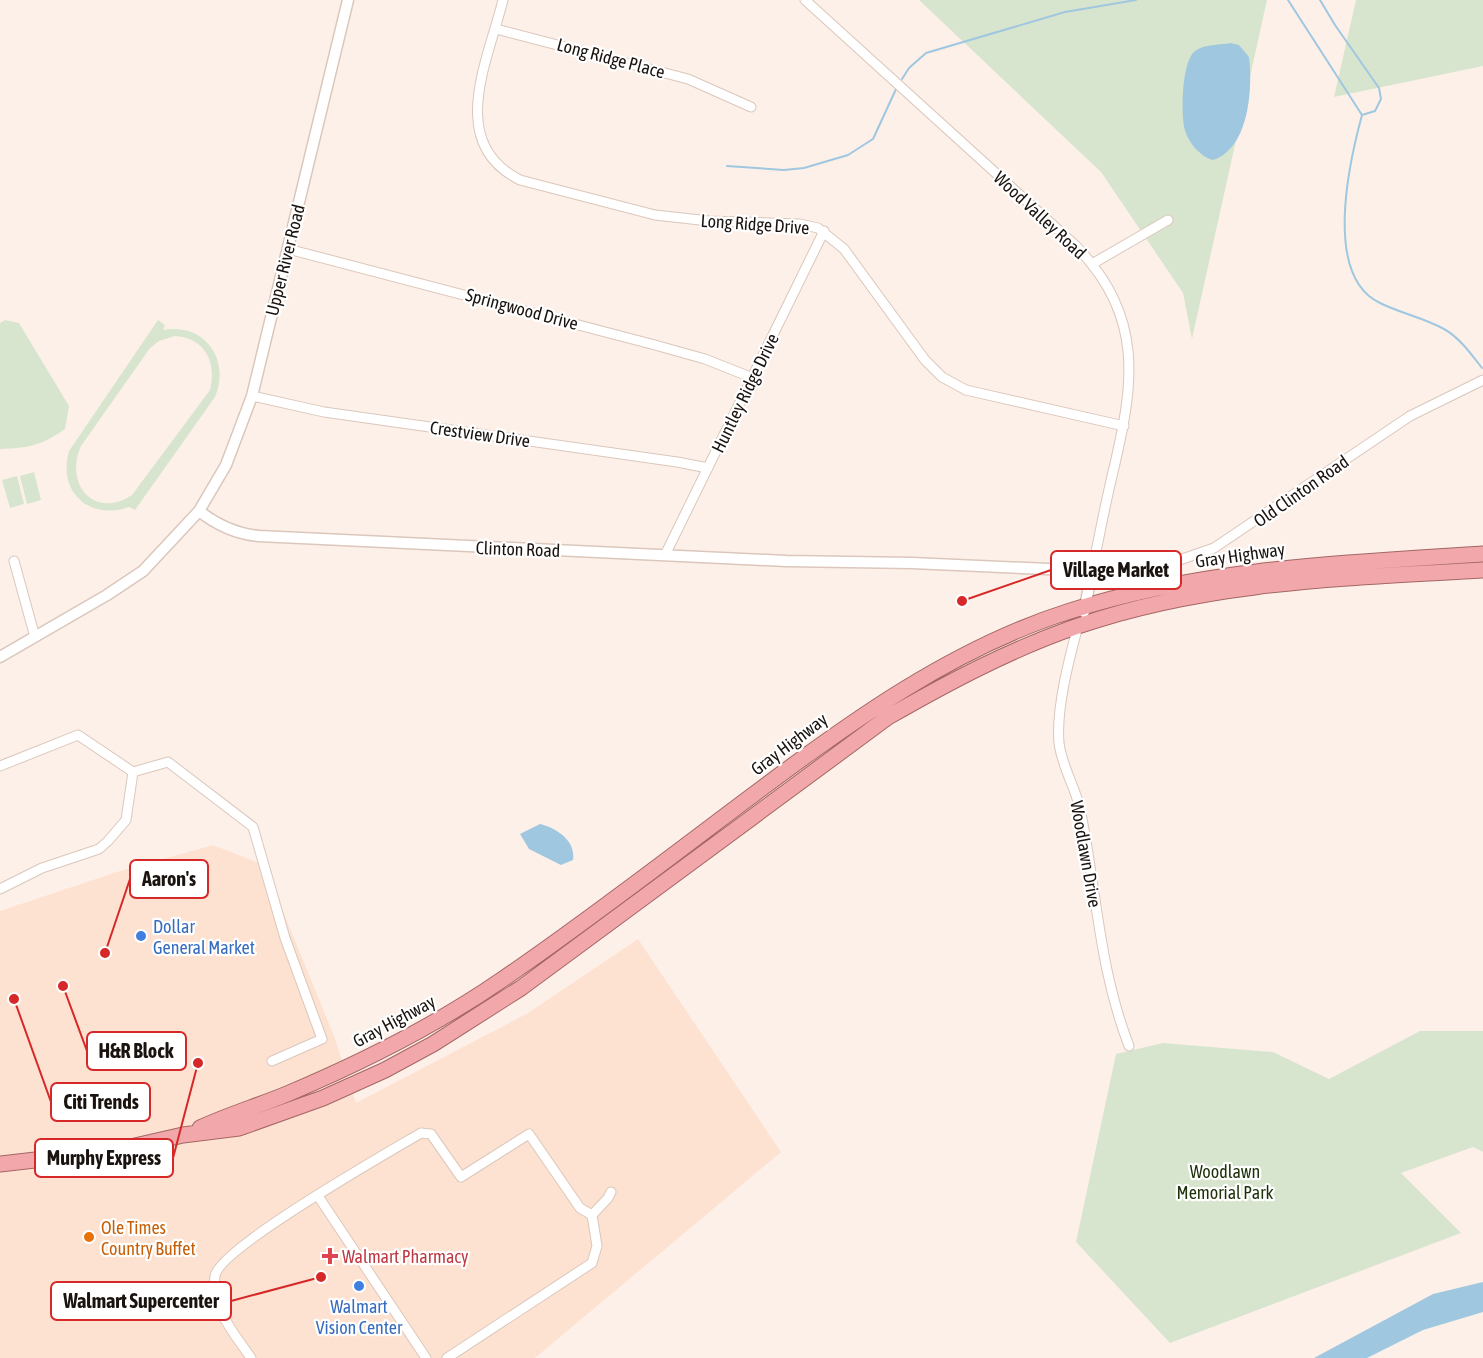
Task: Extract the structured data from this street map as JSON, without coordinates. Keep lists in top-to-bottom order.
{
  "streets": {
    "highway": ["Gray Highway"],
    "street": [
      "Long Ridge Place",
      "Wood Valley Road",
      "Long Ridge Drive",
      "Upper River Road",
      "Springwood Drive",
      "Huntley Ridge Drive",
      "Crestview Drive",
      "Old Clinton Road",
      "Clinton Road",
      "Woodlawn Drive"
    ]
  },
  "crossings": [
    ["Long Ridge Place", "Long Ridge Drive"],
    ["Wood Valley Road", "Long Ridge Drive"],
    ["Wood Valley Road", "Old Clinton Road"],
    ["Wood Valley Road", "Clinton Road"],
    ["Long Ridge Drive", "Huntley Ridge Drive"],
    ["Upper River Road", "Springwood Drive"],
    ["Upper River Road", "Crestview Drive"],
    ["Upper River Road", "Clinton Road"],
    ["Springwood Drive", "Huntley Ridge Drive"],
    ["Huntley Ridge Drive", "Crestview Drive"],
    ["Huntley Ridge Drive", "Clinton Road"],
    ["Old Clinton Road", "Clinton Road"],
    ["Gray Highway", "Woodlawn Drive"]
  ],
  "parks": ["Woodlawn Memorial Park"],
  "places": {
    "other": [
      "Village Market",
      "Dollar General Market",
      "Aaron's",
      "H&R Block",
      "Citi Trends",
      "Murphy Express",
      "Ole Times Country Buffet",
      "Walmart Supercenter",
      "Walmart Vision Center"
    ],
    "health": ["Walmart Pharmacy"]
  }
}
